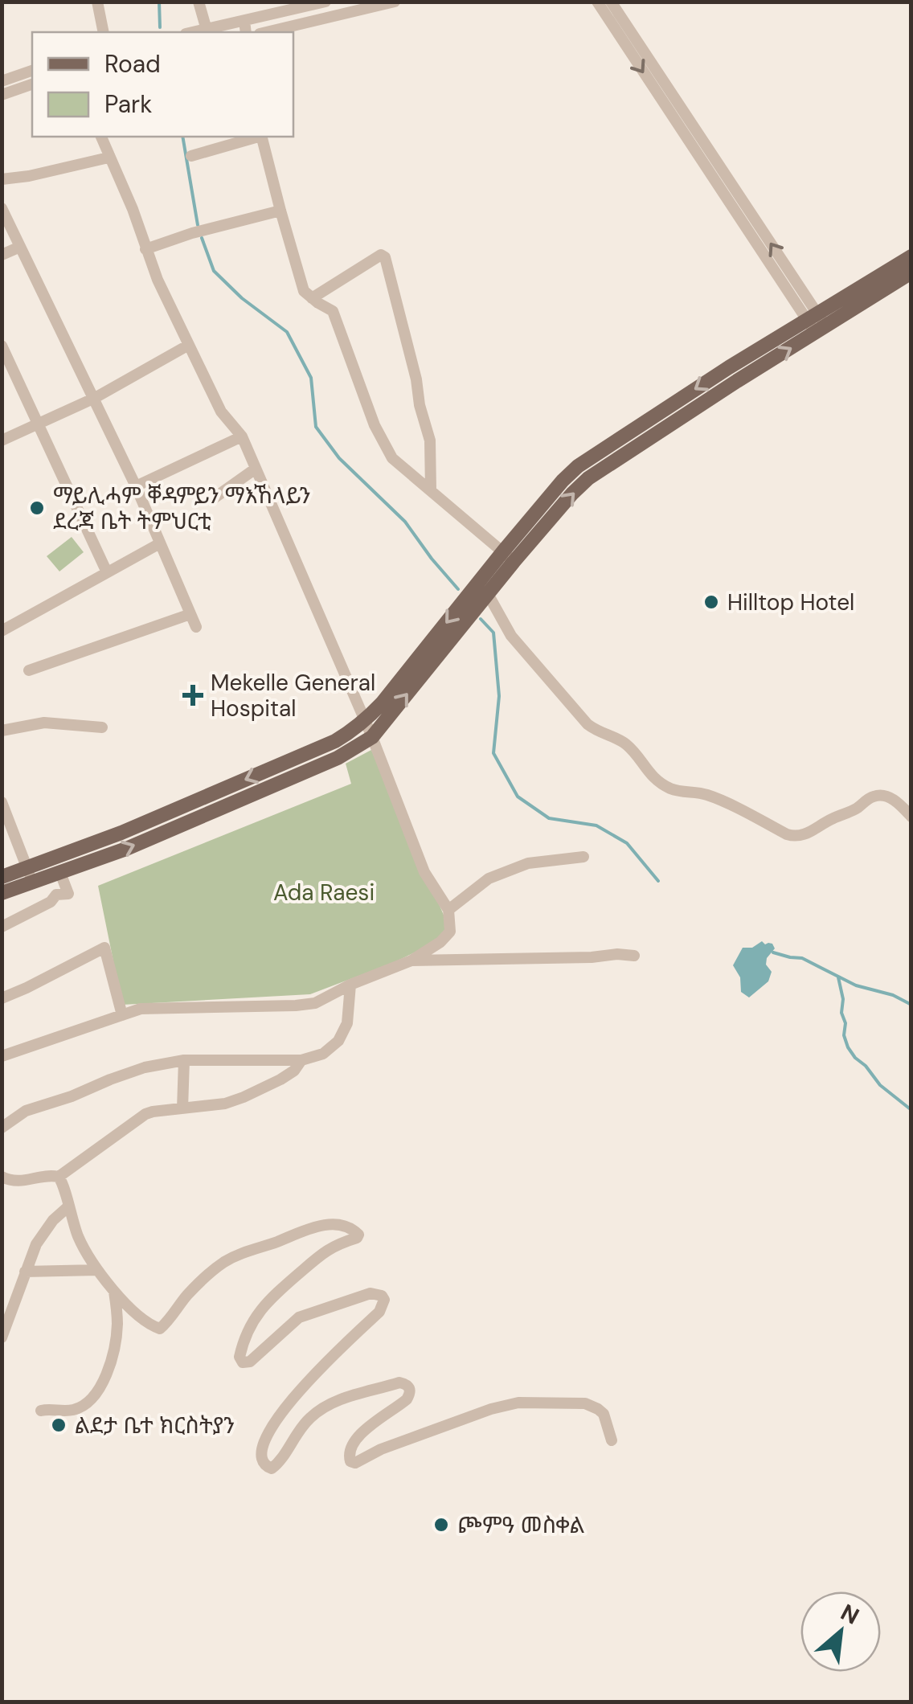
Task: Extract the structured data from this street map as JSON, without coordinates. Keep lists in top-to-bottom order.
{
  "parks": ["Ada Raesi"],
  "places": {
    "other": [
      "ማይሊሓም ቐዳምይን ማእኸላይን ደረጃ ቤት ትምህርቲ",
      "Hilltop Hotel",
      "ልደታ ቤተ ክርስትያን",
      "ጮምዓ መስቀል"
    ],
    "health": ["Mekelle General Hospital"]
  },
  "legend": ["Road", "Park"],
  "north": "top right"
}
